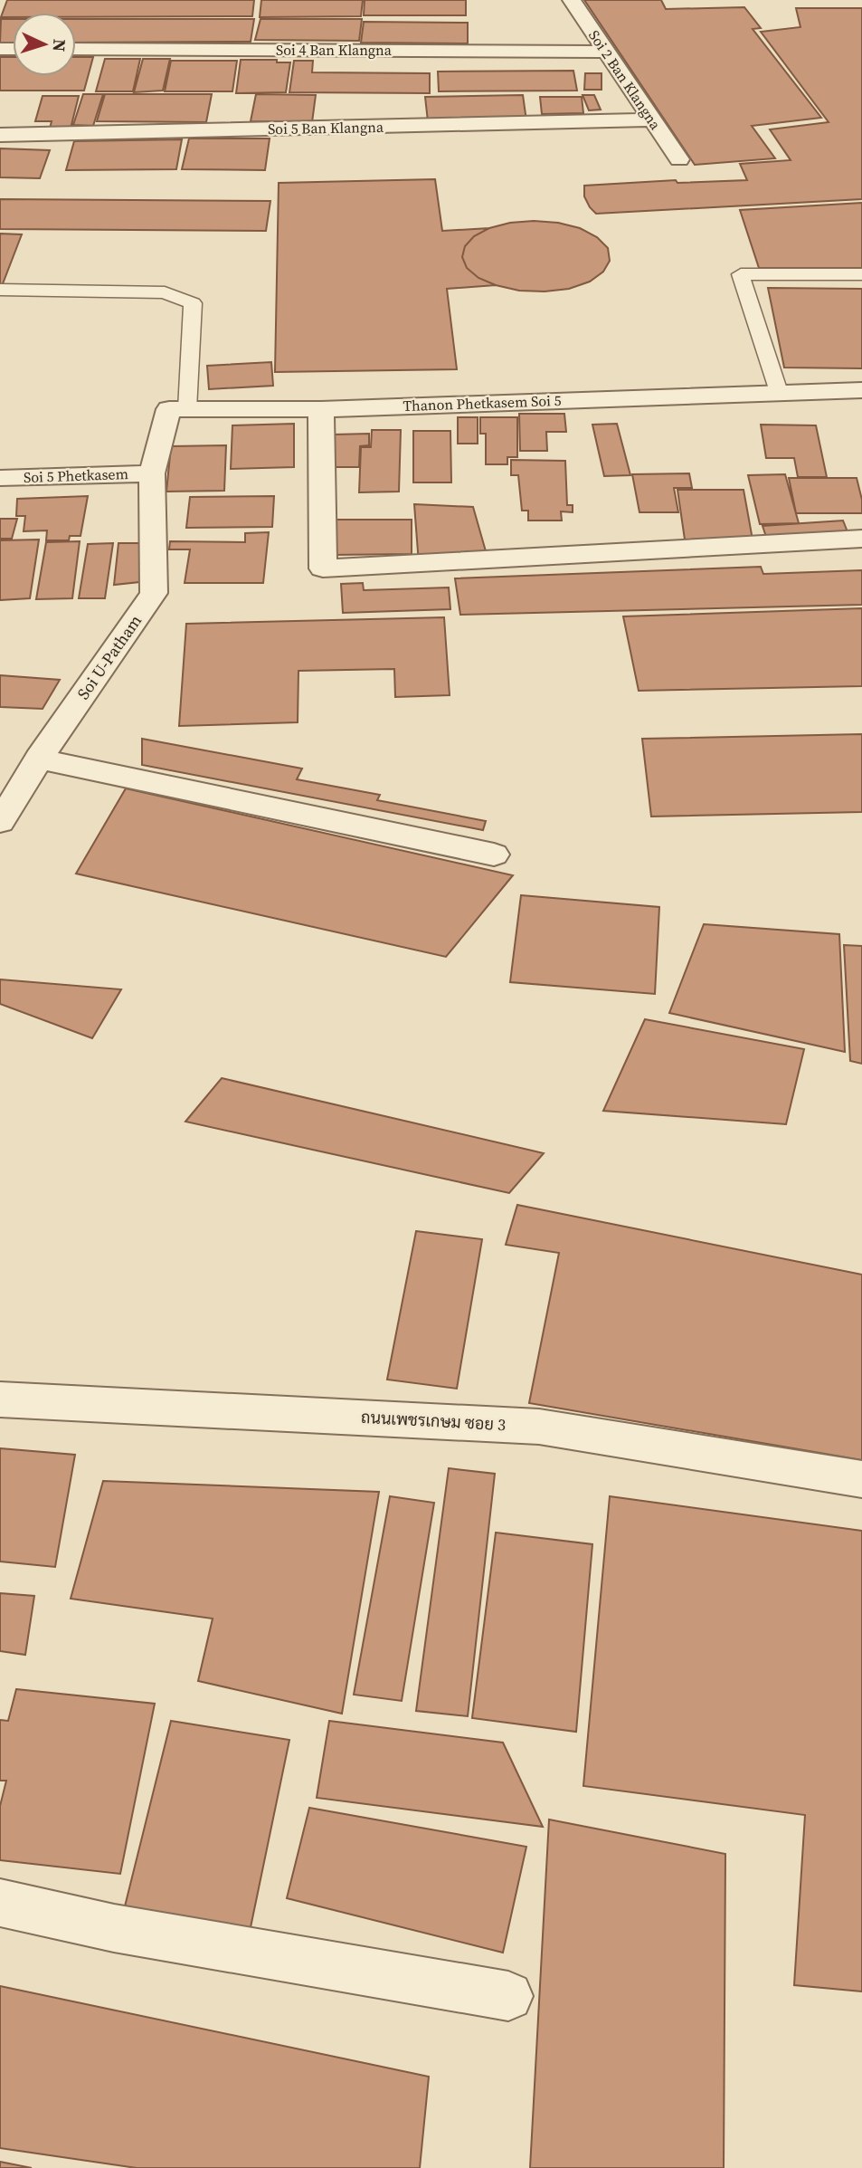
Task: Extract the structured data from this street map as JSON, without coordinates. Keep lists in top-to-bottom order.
{
  "streets": {
    "street": [
      "Soi 4 Ban Klangna",
      "Soi 2 Ban Klangna",
      "Soi 5 Ban Klangna",
      "Thanon Phetkasem Soi 5",
      "Soi 5 Phetkasem",
      "Soi U-Patham",
      "ถนนเพชรเกษม ซอย 3"
    ]
  },
  "crossings": [
    ["Soi 4 Ban Klangna", "Soi 2 Ban Klangna"],
    ["Soi 2 Ban Klangna", "Soi 5 Ban Klangna"],
    ["Soi 5 Phetkasem", "Soi U-Patham"]
  ],
  "north": "right"
}
